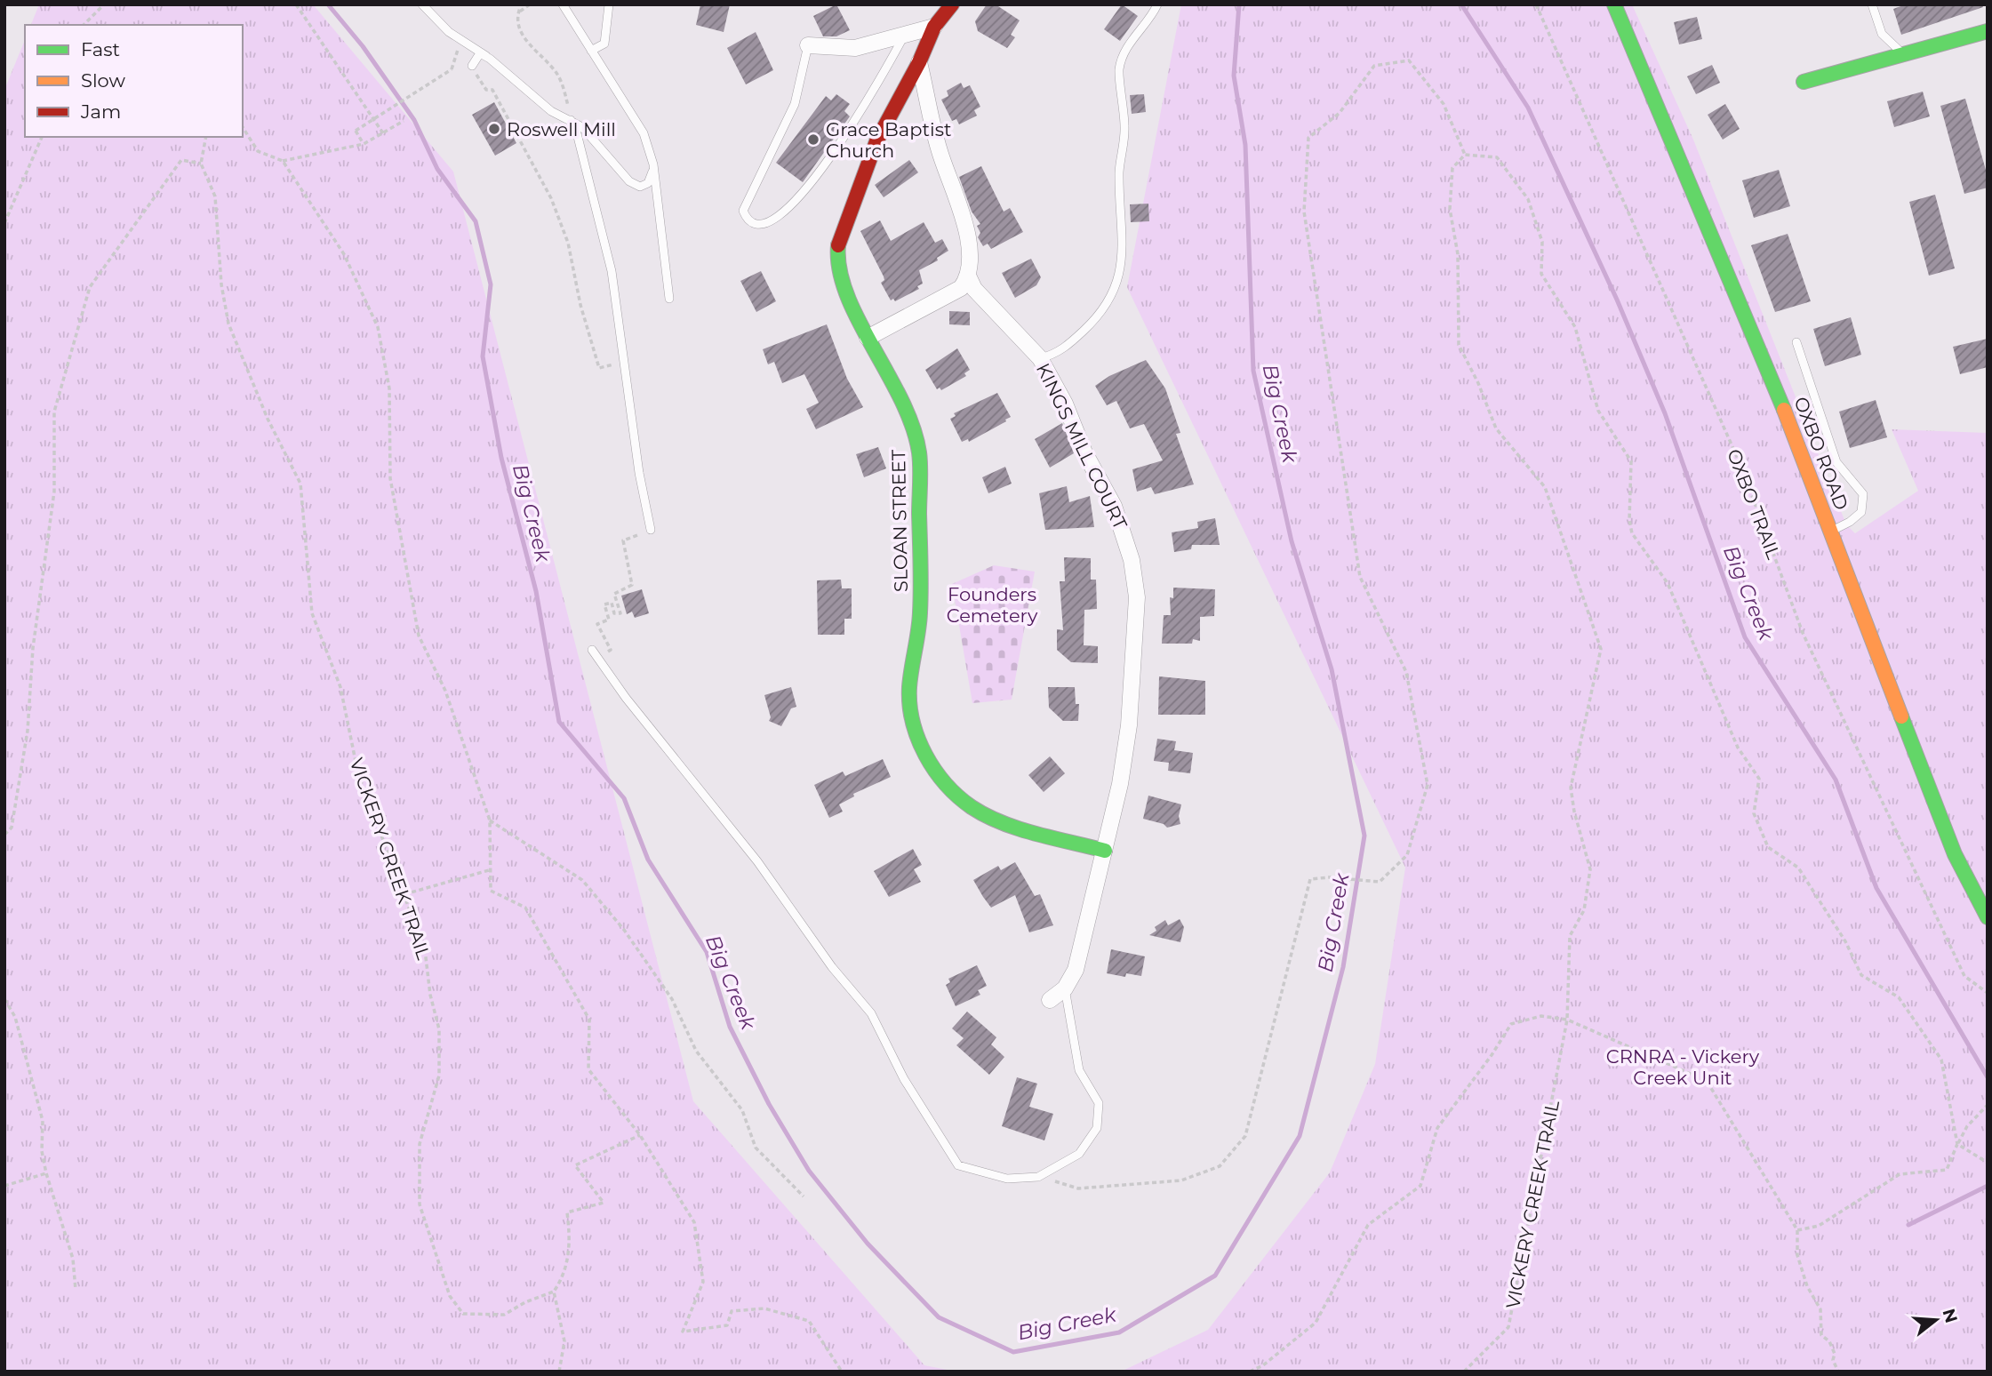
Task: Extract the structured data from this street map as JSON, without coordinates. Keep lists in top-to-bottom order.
{
  "streets": {
    "street": ["KINGS MILL COURT", "OXBO ROAD", "SLOAN STREET"],
    "path": ["OXBO TRAIL", "VICKERY CREEK TRAIL"]
  },
  "crossings": [
    ["KINGS MILL COURT", "SLOAN STREET"]
  ],
  "water": ["Big Creek"],
  "parks": ["Founders Cemetery", "CRNRA - Vickery Creek Unit"],
  "places": ["Roswell Mill", "Grace Baptist Church"],
  "legend": ["Fast", "Slow", "Jam"],
  "north": "right"
}
